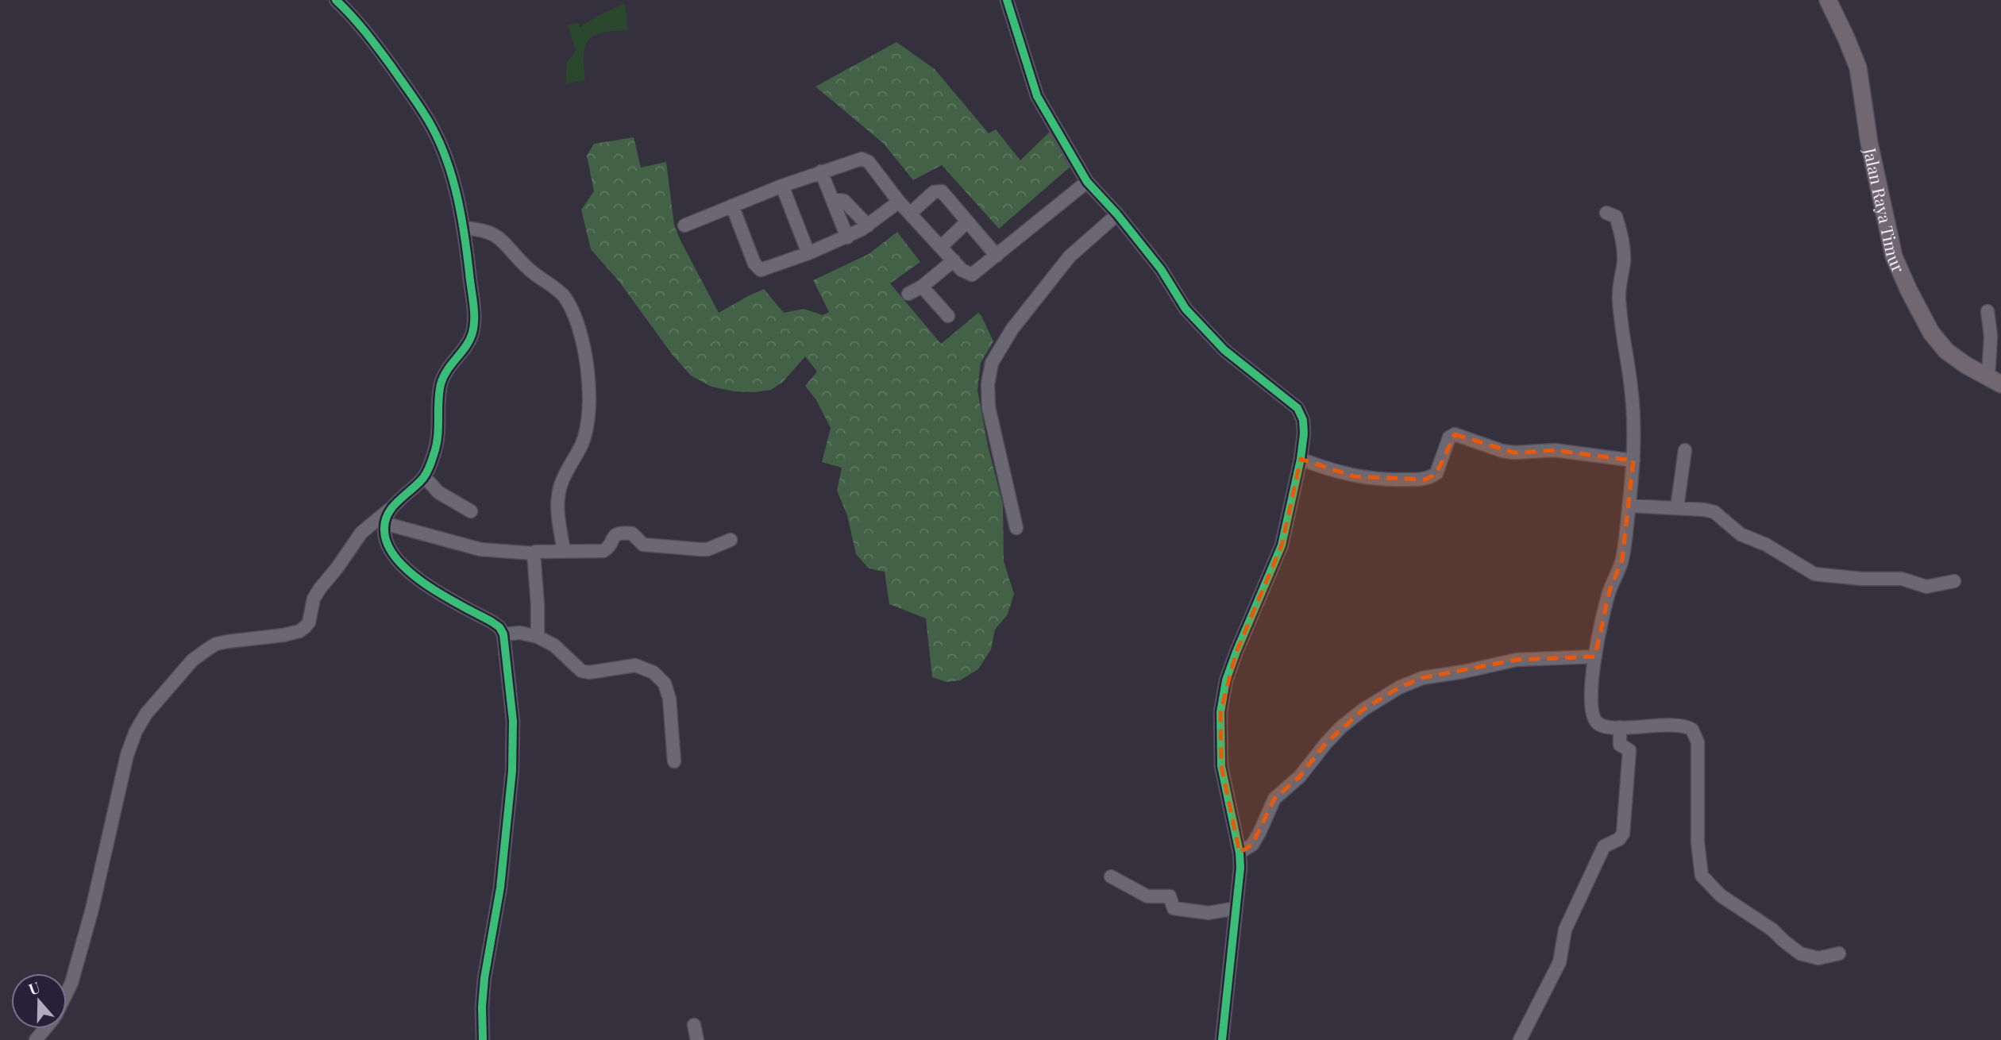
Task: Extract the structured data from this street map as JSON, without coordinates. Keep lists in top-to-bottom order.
{
  "streets": {
    "main road": ["Jalan Raya Timur"]
  },
  "north": "top"
}
